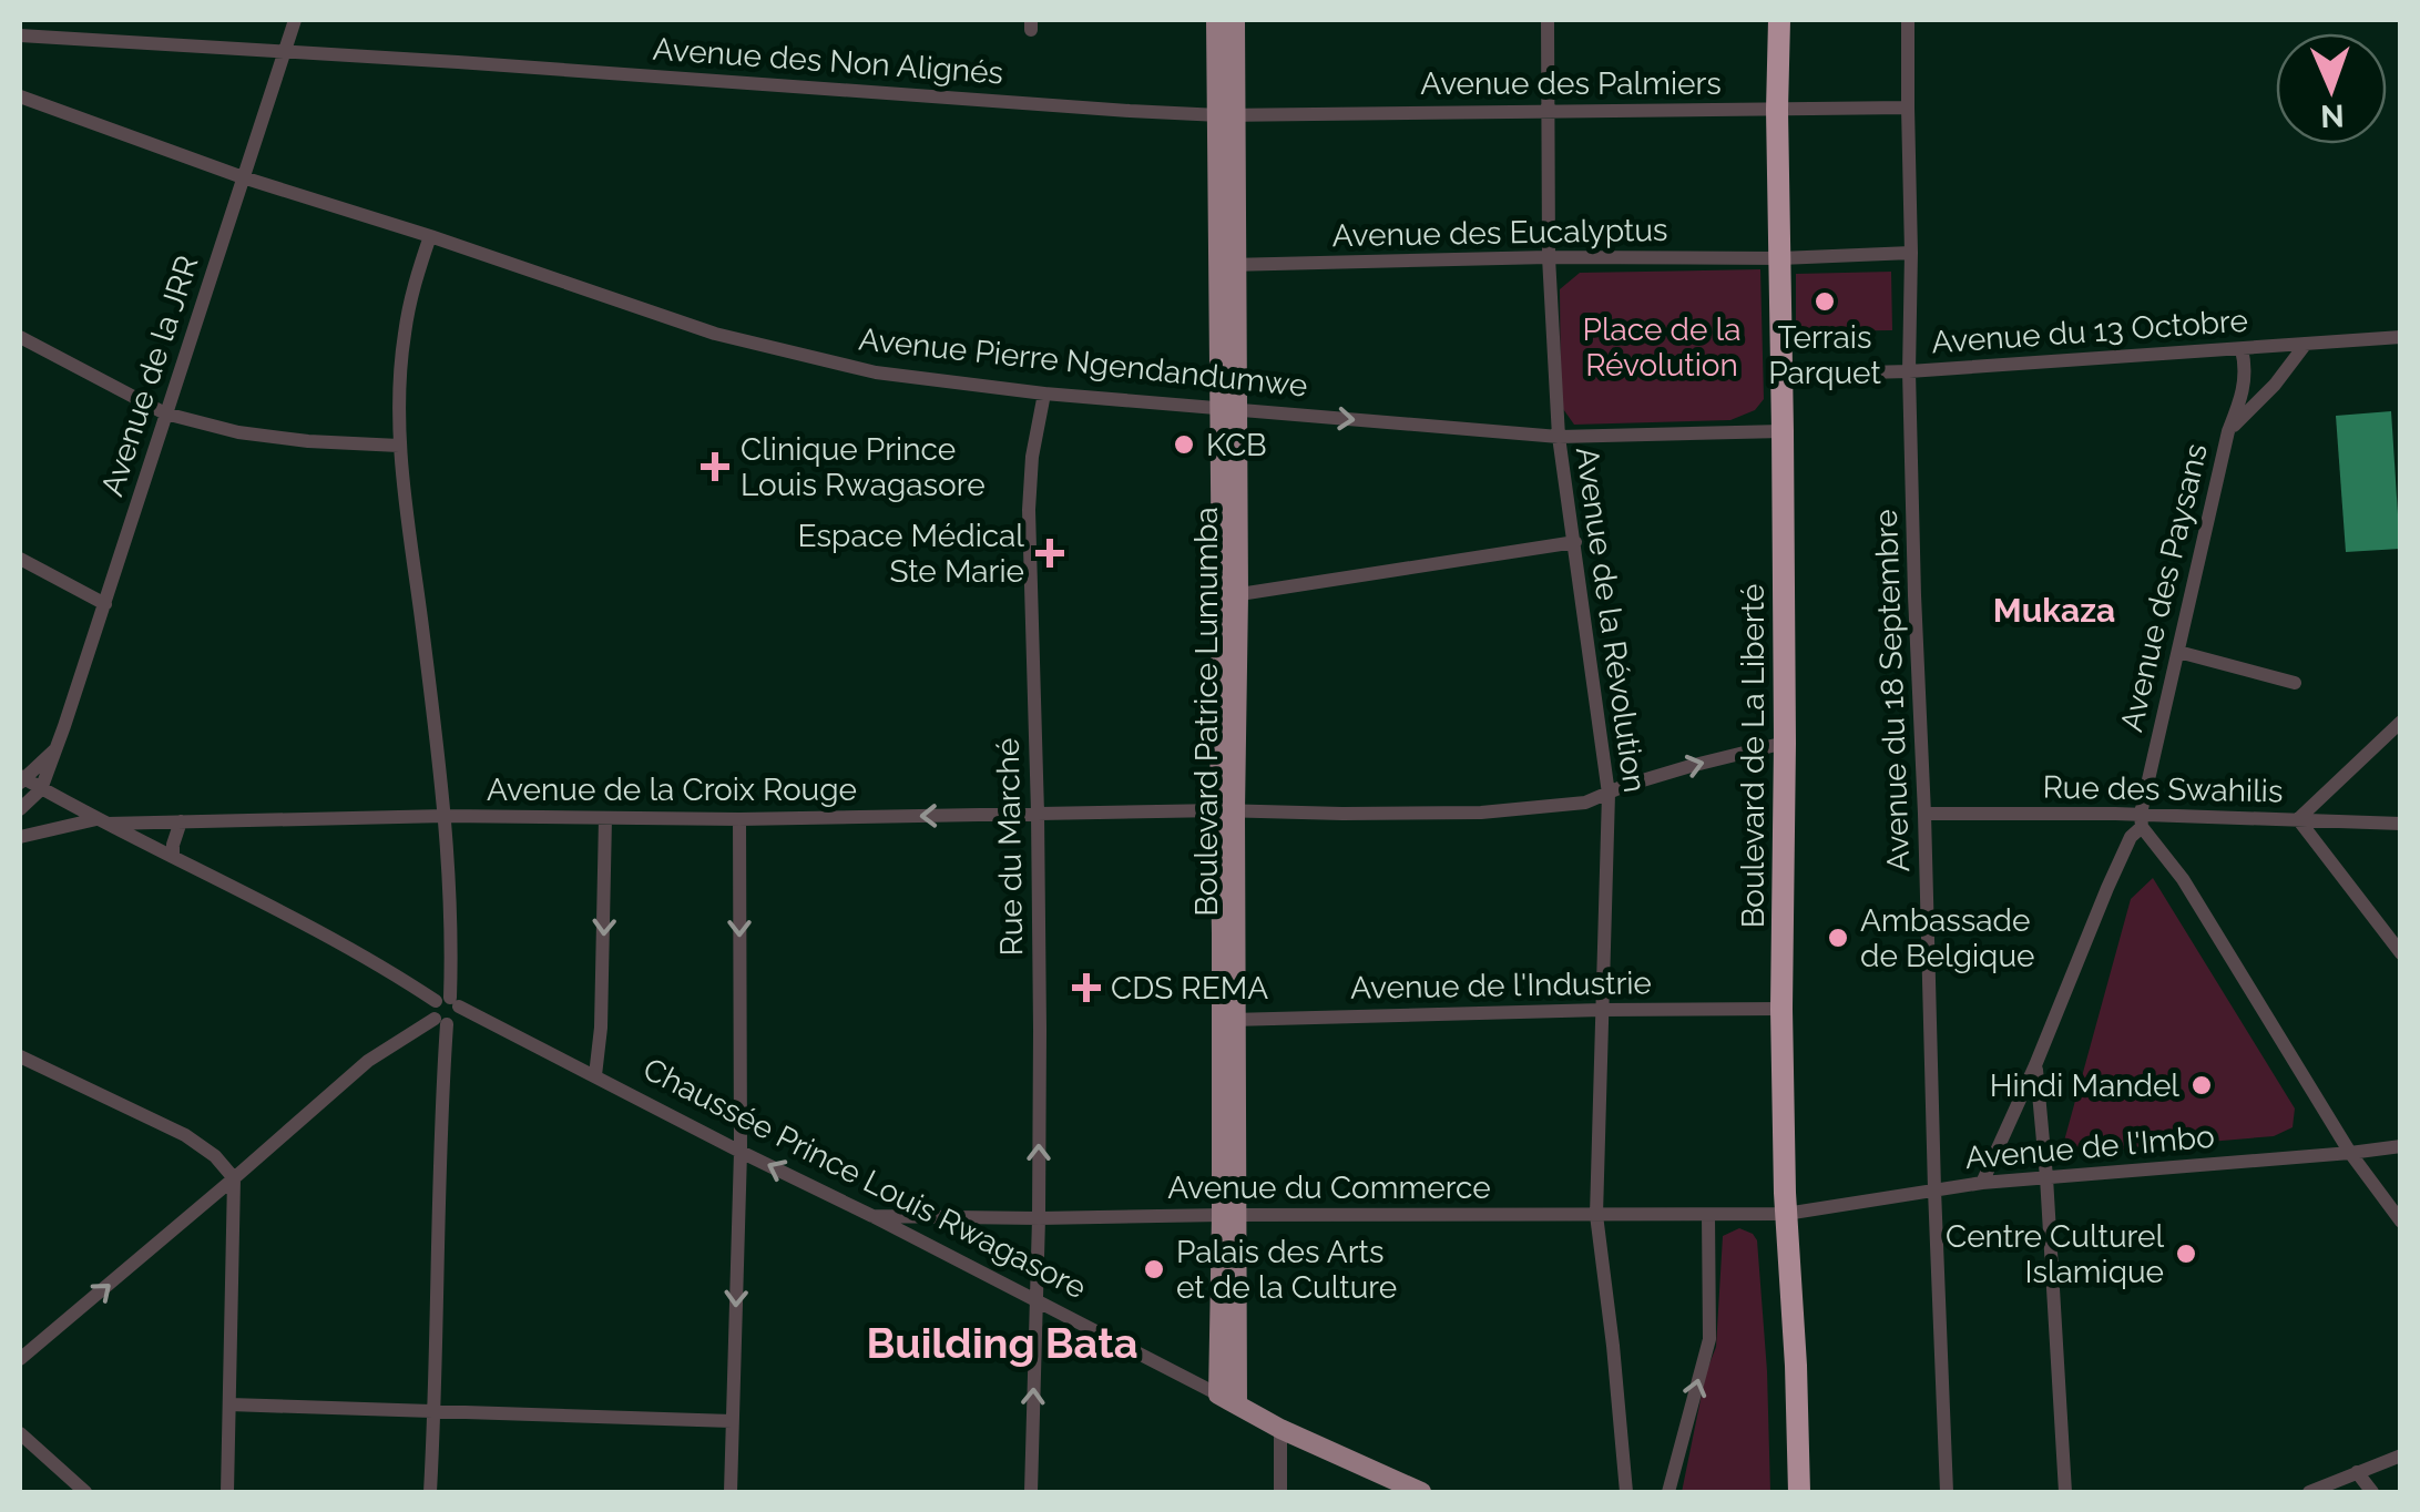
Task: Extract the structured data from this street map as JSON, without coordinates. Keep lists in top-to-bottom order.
{
  "streets": {
    "highway": ["Boulevard de La Liberté"],
    "main road": ["Boulevard Patrice Lumumba", "Chaussée Prince Louis Rwagasore"],
    "street": [
      "Avenue des Non Alignés",
      "Avenue des Palmiers",
      "Avenue des Eucalyptus",
      "Avenue du 13 Octobre",
      "Avenue Pierre Ngendandumwe",
      "Avenue de la JRR",
      "Avenue des Paysans",
      "Avenue de la Révolution",
      "Avenue du 18 Septembre",
      "Avenue de la Croix Rouge",
      "Rue des Swahilis",
      "Rue du Marché",
      "Avenue de l'Industrie",
      "Avenue de l'Imbo",
      "Avenue du Commerce"
    ]
  },
  "crossings": [
    ["Avenue des Non Alignés", "Avenue des Palmiers"],
    ["Avenue des Non Alignés", "Avenue de la JRR"],
    ["Avenue des Non Alignés", "Boulevard Patrice Lumumba"],
    ["Avenue des Palmiers", "Avenue de la Révolution"],
    ["Avenue des Palmiers", "Avenue du 18 Septembre"],
    ["Avenue des Palmiers", "Boulevard Patrice Lumumba"],
    ["Avenue des Palmiers", "Boulevard de La Liberté"],
    ["Avenue des Eucalyptus", "Avenue de la Révolution"],
    ["Avenue des Eucalyptus", "Avenue du 18 Septembre"],
    ["Avenue des Eucalyptus", "Boulevard Patrice Lumumba"],
    ["Avenue des Eucalyptus", "Boulevard de La Liberté"],
    ["Avenue du 13 Octobre", "Avenue des Paysans"],
    ["Avenue du 13 Octobre", "Avenue du 18 Septembre"],
    ["Avenue du 13 Octobre", "Boulevard de La Liberté"],
    ["Avenue Pierre Ngendandumwe", "Avenue de la JRR"],
    ["Avenue Pierre Ngendandumwe", "Avenue de la Révolution"],
    ["Avenue Pierre Ngendandumwe", "Boulevard Patrice Lumumba"],
    ["Avenue Pierre Ngendandumwe", "Boulevard de La Liberté"],
    ["Avenue Pierre Ngendandumwe", "Rue du Marché"],
    ["Avenue de la JRR", "Chaussée Prince Louis Rwagasore"],
    ["Avenue des Paysans", "Rue des Swahilis"],
    ["Avenue des Paysans", "Avenue de l'Imbo"],
    ["Avenue de la Révolution", "Avenue de la Croix Rouge"],
    ["Avenue de la Révolution", "Avenue de l'Industrie"],
    ["Avenue de la Révolution", "Avenue du Commerce"],
    ["Avenue du 18 Septembre", "Rue des Swahilis"],
    ["Avenue du 18 Septembre", "Avenue de l'Imbo"],
    ["Boulevard Patrice Lumumba", "Avenue de la Croix Rouge"],
    ["Boulevard Patrice Lumumba", "Avenue de l'Industrie"],
    ["Boulevard Patrice Lumumba", "Chaussée Prince Louis Rwagasore"],
    ["Boulevard Patrice Lumumba", "Avenue du Commerce"],
    ["Boulevard de La Liberté", "Avenue de la Croix Rouge"],
    ["Boulevard de La Liberté", "Avenue de l'Industrie"],
    ["Boulevard de La Liberté", "Avenue de l'Imbo"],
    ["Boulevard de La Liberté", "Avenue du Commerce"],
    ["Avenue de la Croix Rouge", "Rue du Marché"],
    ["Avenue de la Croix Rouge", "Chaussée Prince Louis Rwagasore"],
    ["Rue du Marché", "Chaussée Prince Louis Rwagasore"],
    ["Rue du Marché", "Avenue du Commerce"],
    ["Avenue de l'Imbo", "Avenue du Commerce"],
    ["Chaussée Prince Louis Rwagasore", "Avenue du Commerce"]
  ],
  "one_way": ["Rue du Marché"],
  "districts": ["Mukaza", "Building Bata"],
  "parks": ["Place de la Révolution"],
  "places": {
    "other": [
      "Terrais Parquet",
      "KCB",
      "Ambassade de Belgique",
      "Hindi Mandel",
      "Centre Culturel Islamique",
      "Palais des Arts et de la Culture"
    ],
    "health": ["Clinique Prince Louis Rwagasore", "Espace Médical Ste Marie", "CDS REMA"]
  },
  "north": "bottom"
}
